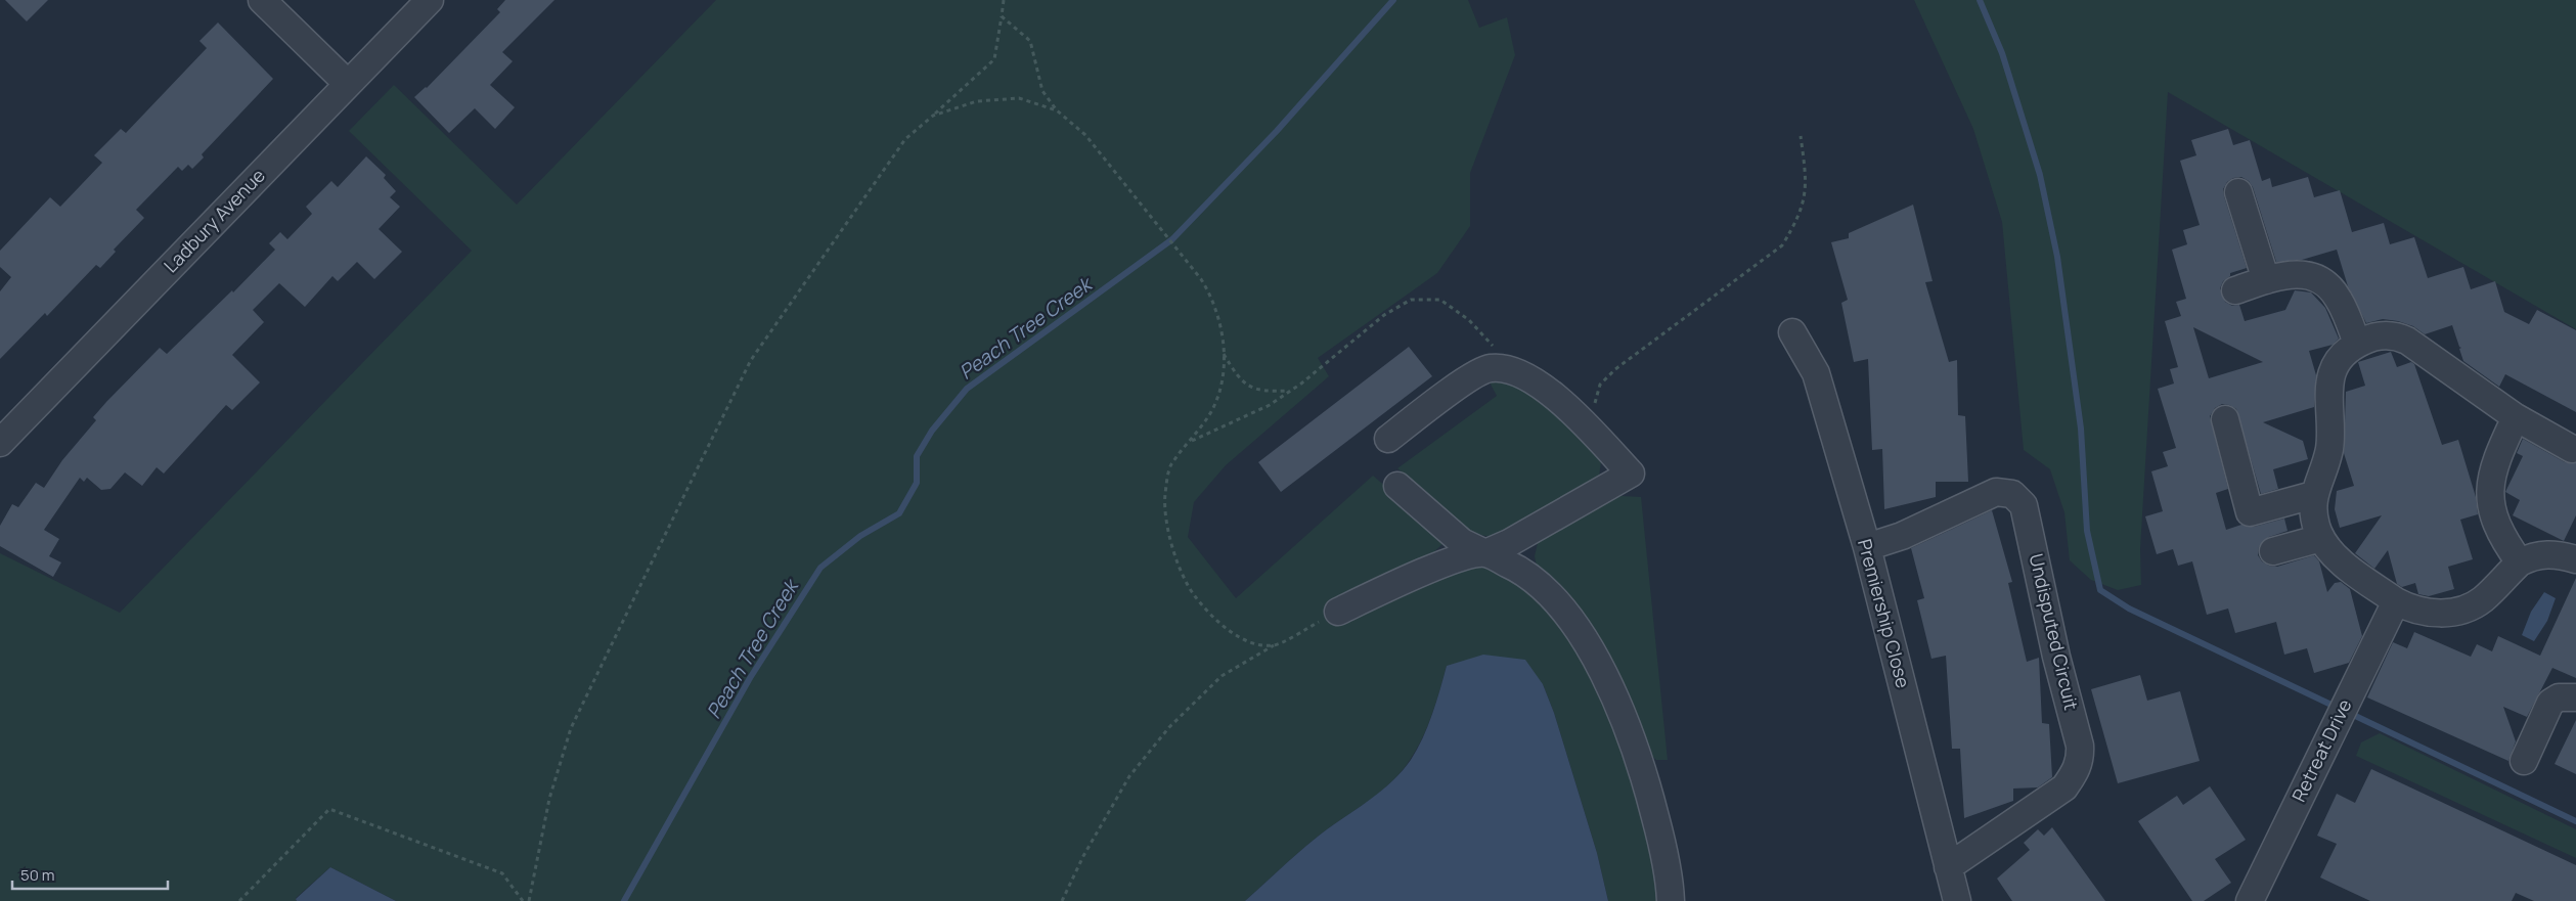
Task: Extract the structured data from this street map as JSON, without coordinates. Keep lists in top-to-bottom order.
{
  "streets": {
    "street": [
      "Ladbury Avenue",
      "Premiership Close",
      "Undisputed Circuit",
      "Retreat Drive"
    ]
  },
  "crossings": [
    ["Premiership Close", "Undisputed Circuit"]
  ],
  "water": ["Peach Tree Creek"],
  "scale_bar": "50 m"
}
